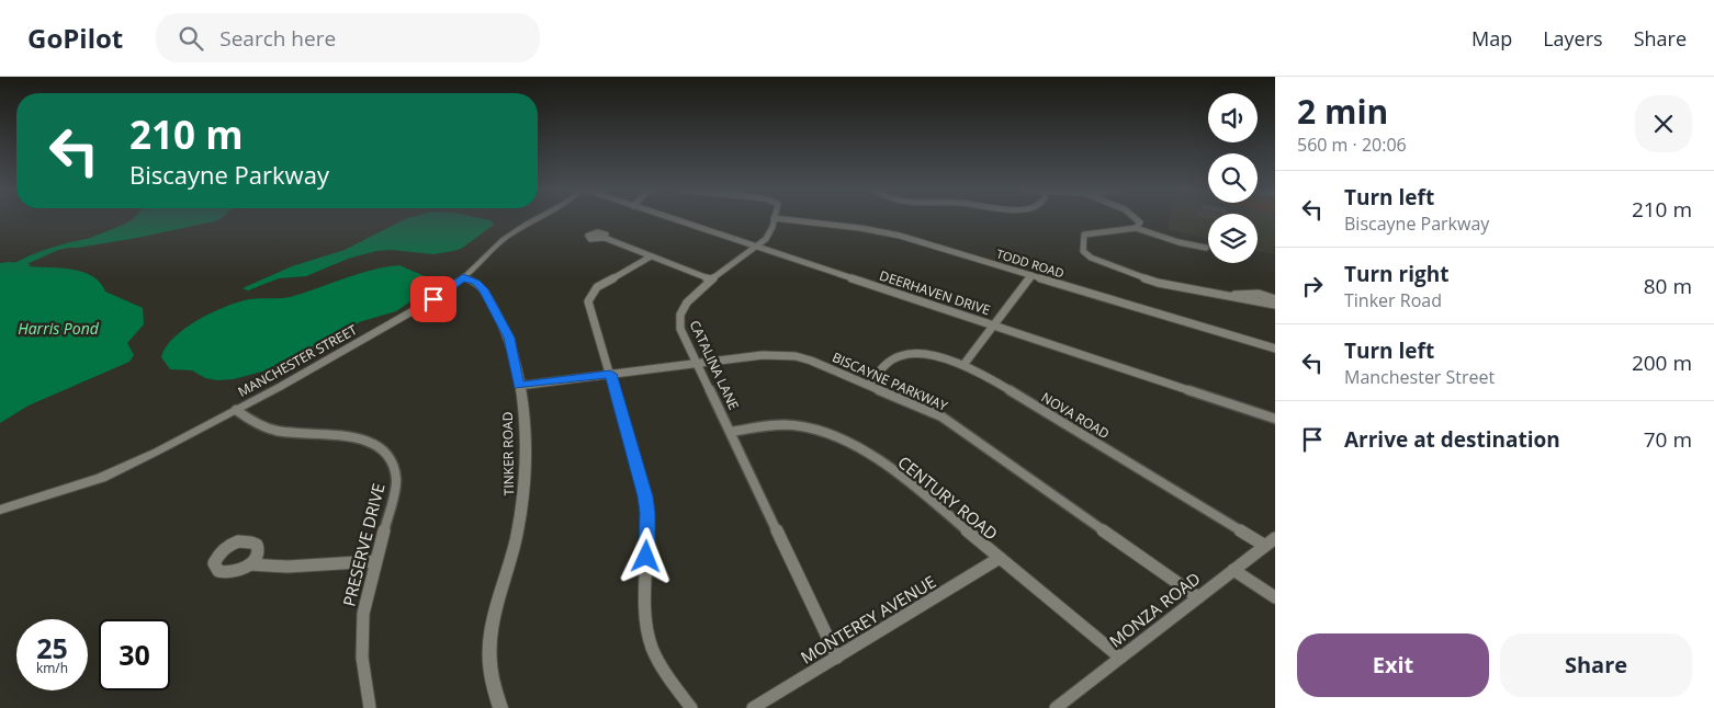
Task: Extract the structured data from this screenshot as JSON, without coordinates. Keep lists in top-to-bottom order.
{
  "streets": {
    "street": [
      "TODD ROAD",
      "DEERHAVEN DRIVE",
      "MANCHESTER STREET",
      "CATALINA LANE",
      "BISCAYNE PARKWAY",
      "NOVA ROAD",
      "TINKER ROAD",
      "CENTURY ROAD",
      "PRESERVE DRIVE",
      "MONZA ROAD",
      "MONTEREY AVENUE"
    ]
  },
  "crossings": [
    ["DEERHAVEN DRIVE", "CATALINA LANE"],
    ["MANCHESTER STREET", "TINKER ROAD"],
    ["MANCHESTER STREET", "PRESERVE DRIVE"],
    ["CATALINA LANE", "BISCAYNE PARKWAY"],
    ["CATALINA LANE", "CENTURY ROAD"],
    ["CATALINA LANE", "MONTEREY AVENUE"],
    ["BISCAYNE PARKWAY", "NOVA ROAD"],
    ["BISCAYNE PARKWAY", "TINKER ROAD"],
    ["BISCAYNE PARKWAY", "MONZA ROAD"],
    ["NOVA ROAD", "MONZA ROAD"],
    ["CENTURY ROAD", "MONZA ROAD"],
    ["CENTURY ROAD", "MONTEREY AVENUE"]
  ],
  "water": ["Harris Pond"],
  "page": {
    "header": "GoPilot",
    "search": "Search here",
    "nav": ["Map", "Layers", "Share"],
    "heading": ["2 min", "560 m · 20:06"],
    "turn": ["210 m", "Biscayne Parkway"],
    "list": [
      {
        "name": "Turn left",
        "note": "Biscayne Parkway",
        "value": "210 m"
      },
      {
        "name": "Turn right",
        "note": "Tinker Road",
        "value": "80 m"
      },
      {
        "name": "Turn left",
        "note": "Manchester Street",
        "value": "200 m"
      },
      {
        "name": "Arrive at destination",
        "value": "70 m"
      }
    ],
    "speed": "25 km/h",
    "limit": "30",
    "buttons": ["Exit", "Share"]
  }
}
